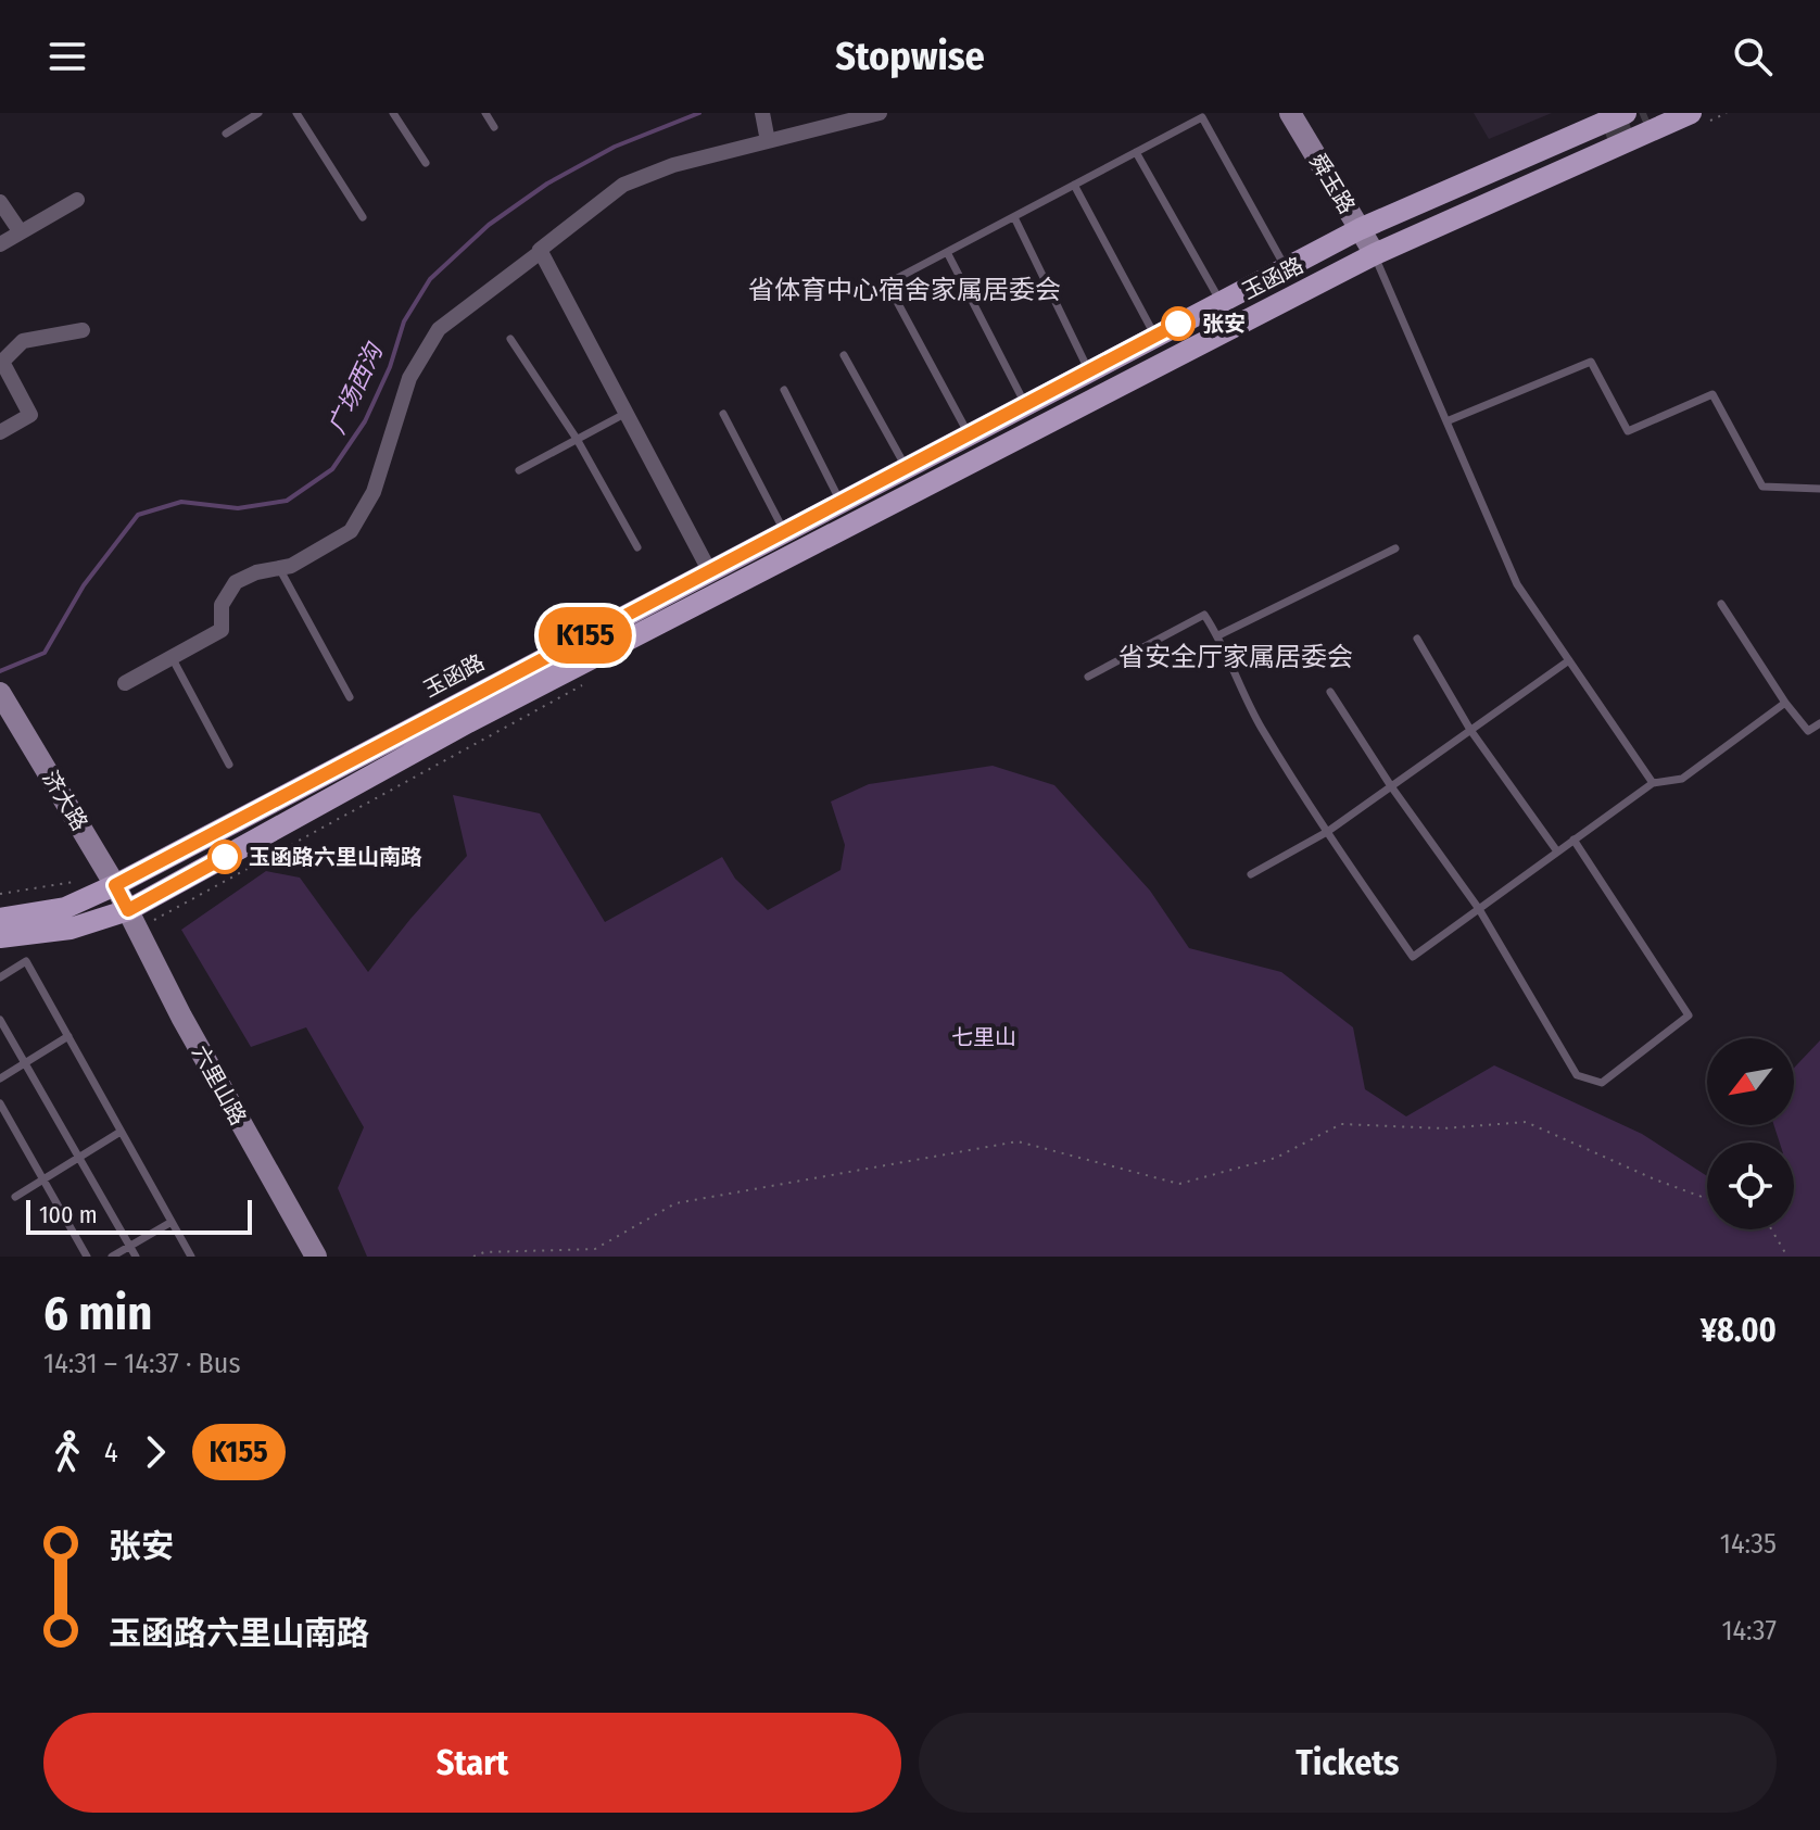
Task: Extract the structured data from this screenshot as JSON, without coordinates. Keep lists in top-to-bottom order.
{
  "streets": {
    "main road": [
      "舜玉路",
      "玉函路",
      "济大路",
      "六里山路"
    ]
  },
  "crossings": [
    ["舜玉路", "玉函路"],
    ["玉函路", "济大路"],
    ["玉函路", "六里山路"],
    ["济大路", "六里山路"]
  ],
  "districts": ["省体育中心宿舍家属居委会", "省安全厅家属居委会"],
  "water": ["广场西沟"],
  "parks": ["七里山"],
  "places": ["张安", "玉函路六里山南路"],
  "lines": ["bus line K155"],
  "scale_bar": "100 m",
  "north": "bottom left",
  "page": {
    "header": "Stopwise",
    "on_map": "K155",
    "scale": "100 m",
    "heading": ["6 min", "14:31 – 14:37 · Bus", "¥8.00"],
    "legs": ["4", "K155"],
    "list": [
      {
        "name": "张安",
        "value": "14:35"
      },
      {
        "name": "玉函路六里山南路",
        "value": "14:37"
      }
    ],
    "buttons": ["Start", "Tickets"]
  }
}
